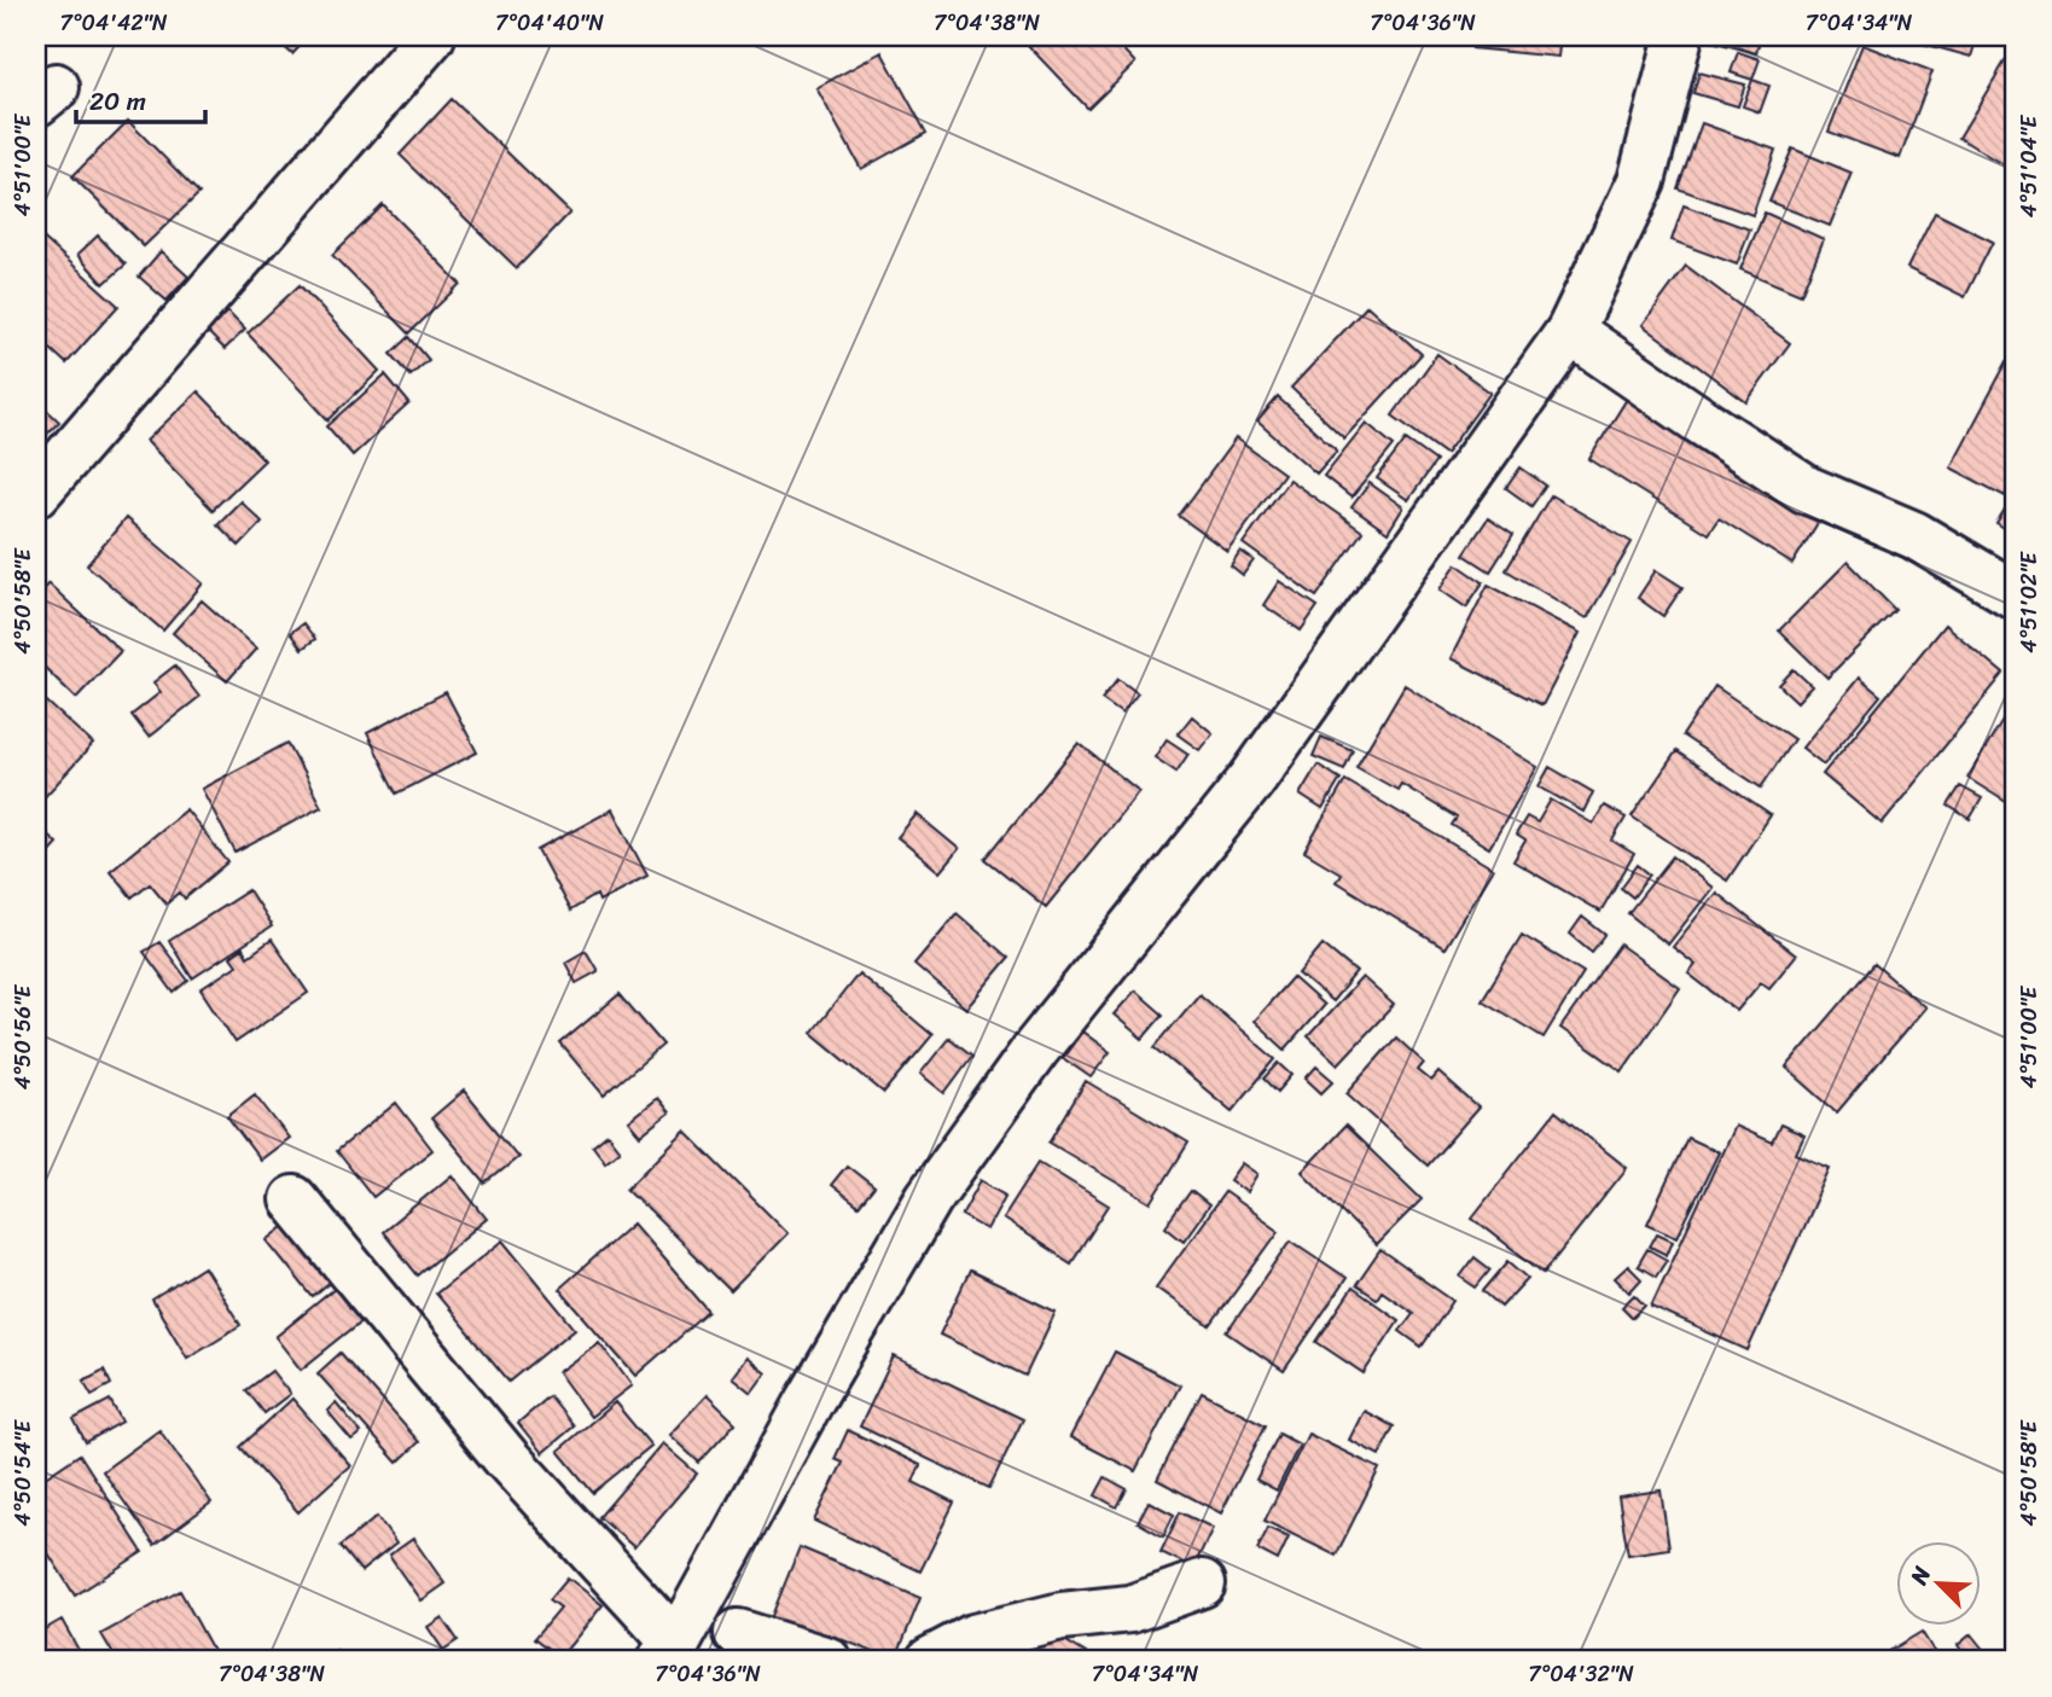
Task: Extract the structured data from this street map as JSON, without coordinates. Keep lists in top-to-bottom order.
{
  "scale_bar": "20 m",
  "north": "top left",
  "coordinates": [
    "7°04'42\"N",
    "7°04'40\"N",
    "7°04'38\"N",
    "7°04'36\"N",
    "7°04'34\"N",
    "4°51'00\"E",
    "4°51'04\"E",
    "4°50'58\"E",
    "4°51'02\"E",
    "4°50'56\"E",
    "4°50'54\"E",
    "7°04'32\"N"
  ]
}
